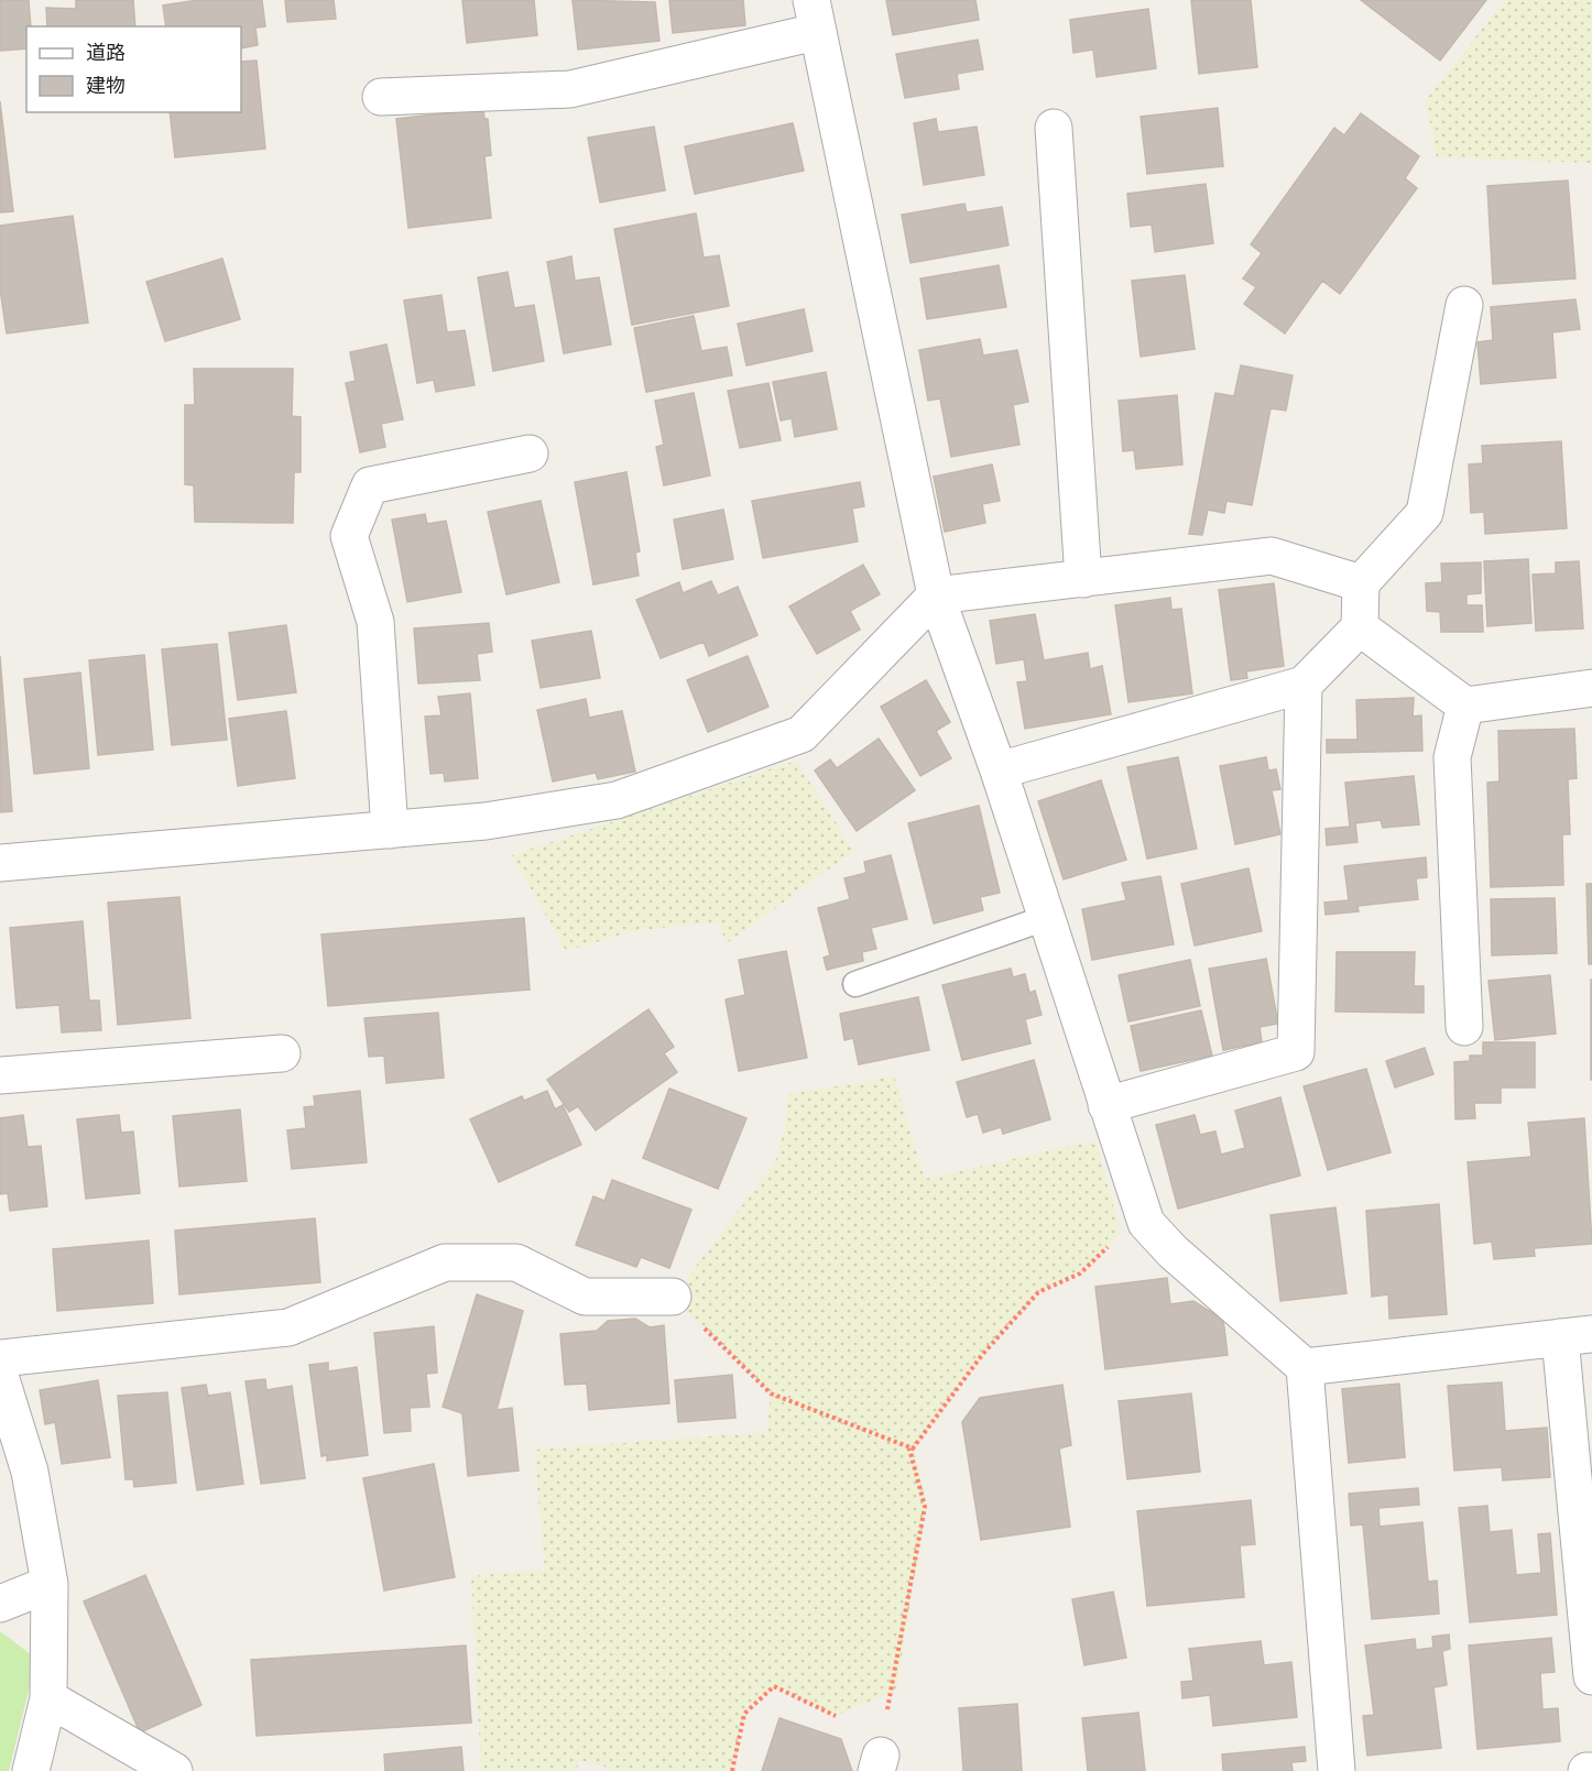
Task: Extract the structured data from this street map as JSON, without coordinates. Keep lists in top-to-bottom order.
{
  "legend": ["道路", "建物"]
}
